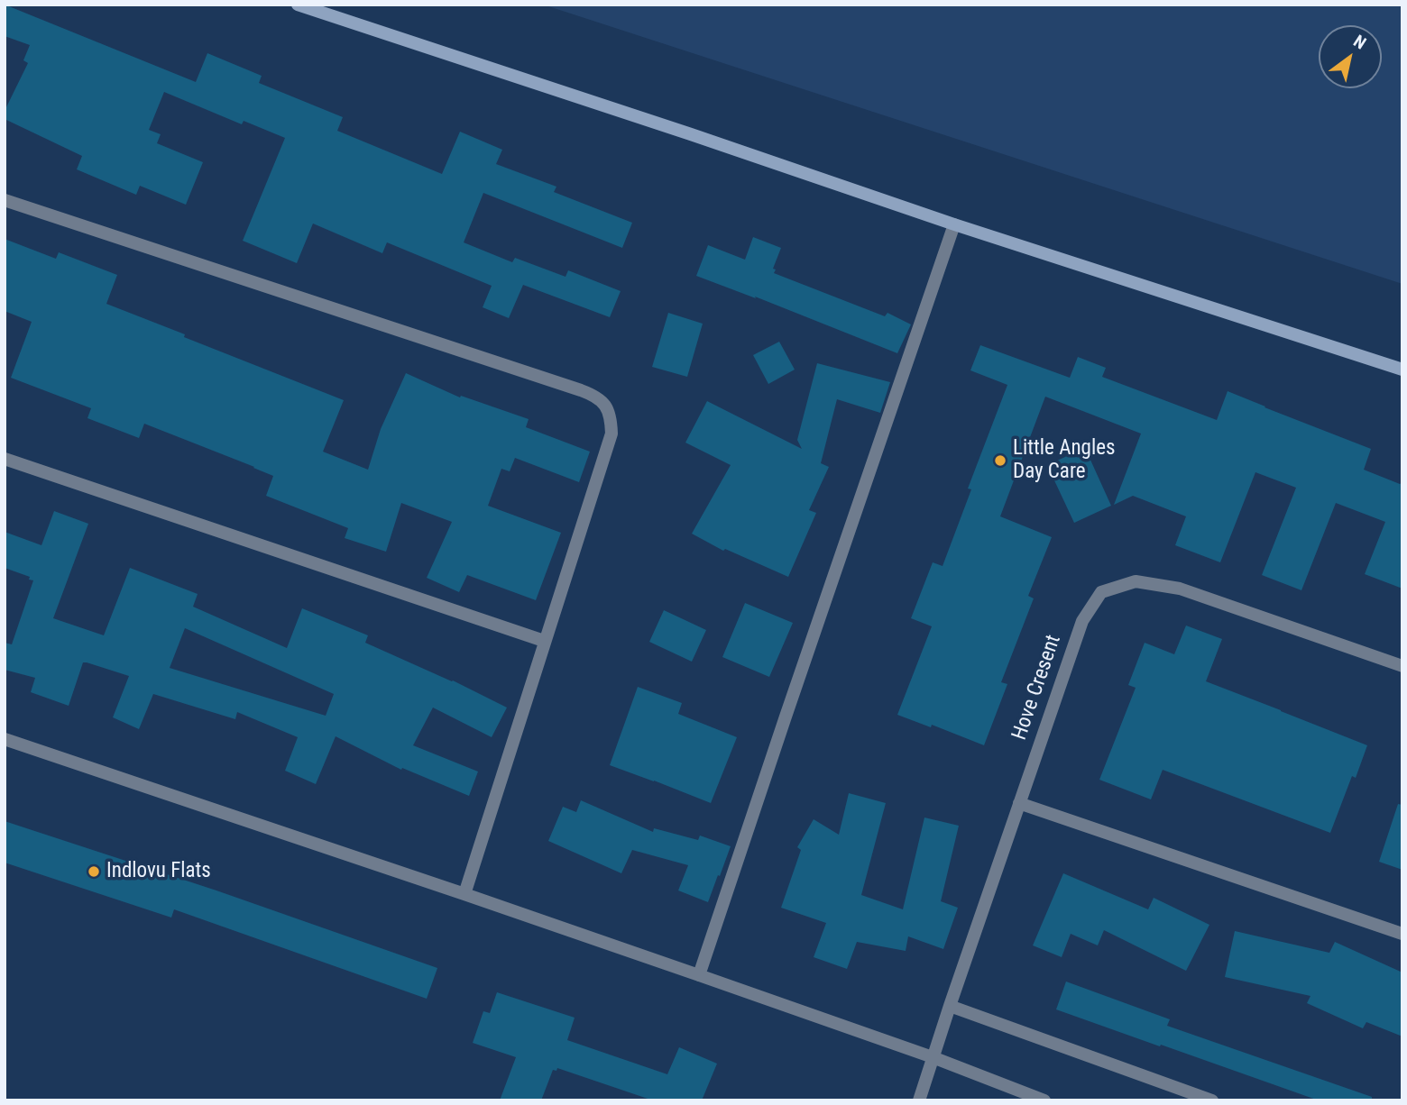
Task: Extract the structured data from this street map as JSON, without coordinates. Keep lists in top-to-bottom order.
{
  "streets": {
    "street": ["Hove Cresent"]
  },
  "places": ["Little Angles Day Care", "Indlovu Flats"],
  "north": "top right"
}
